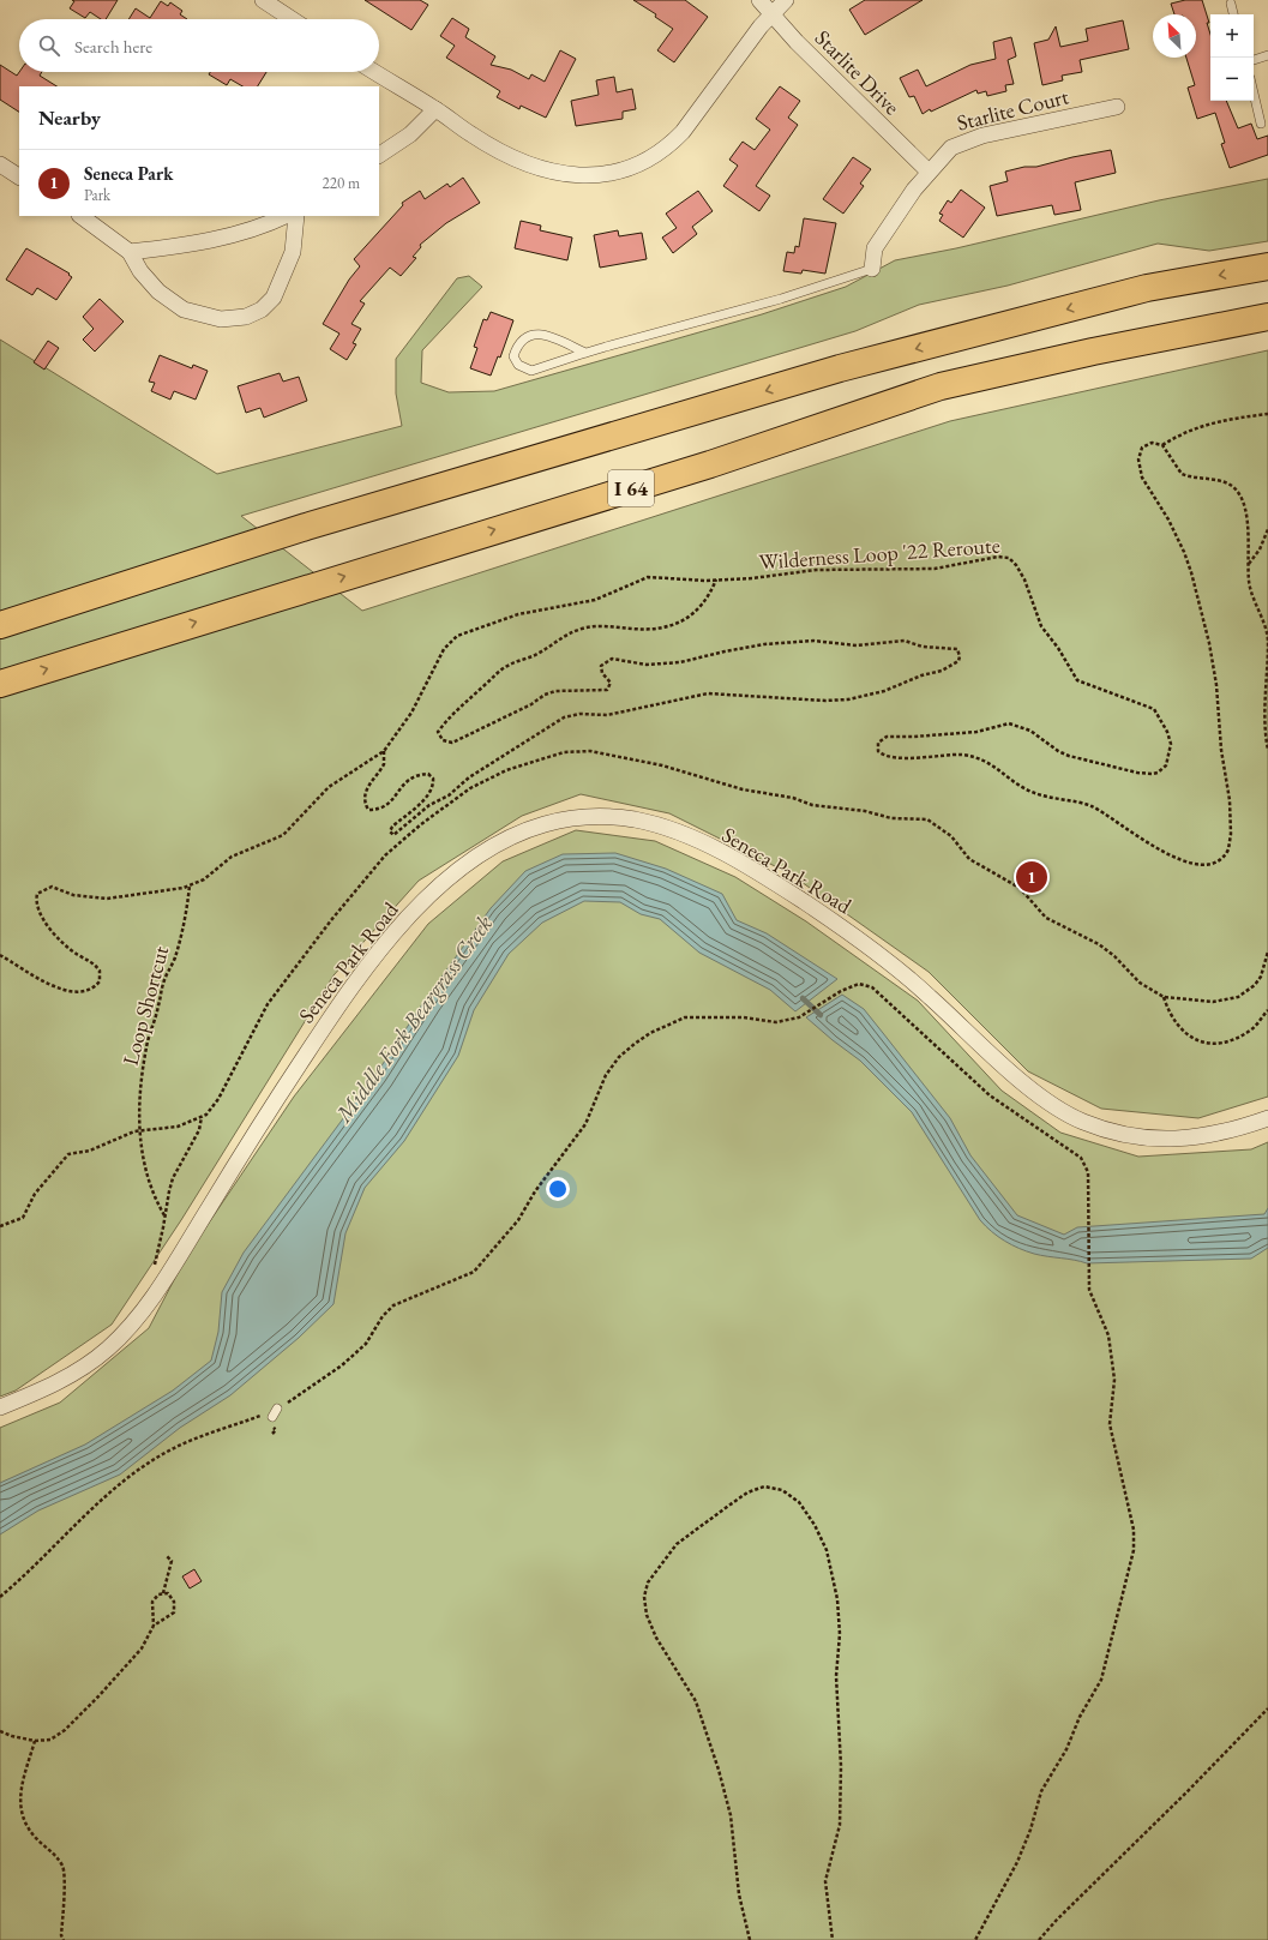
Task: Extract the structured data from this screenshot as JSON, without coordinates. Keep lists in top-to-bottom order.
{
  "streets": {
    "highway": ["I 64"],
    "street": ["Starlite Drive", "Starlite Court", "Seneca Park Road"],
    "path": ["Wilderness Loop '22 Reroute", "Loop Shortcut"]
  },
  "crossings": [
    ["Starlite Drive", "Starlite Court"],
    ["Wilderness Loop '22 Reroute", "Loop Shortcut"]
  ],
  "water": ["Middle Fork Beargrass Creek"],
  "north": "top left",
  "page": {
    "map_buttons": ["+", "−"],
    "search": "Search here",
    "heading": "Nearby",
    "list": [
      {
        "mark": "1",
        "name": "Seneca Park",
        "note": "Park",
        "value": "220 m"
      }
    ],
    "pins": "1"
  }
}
